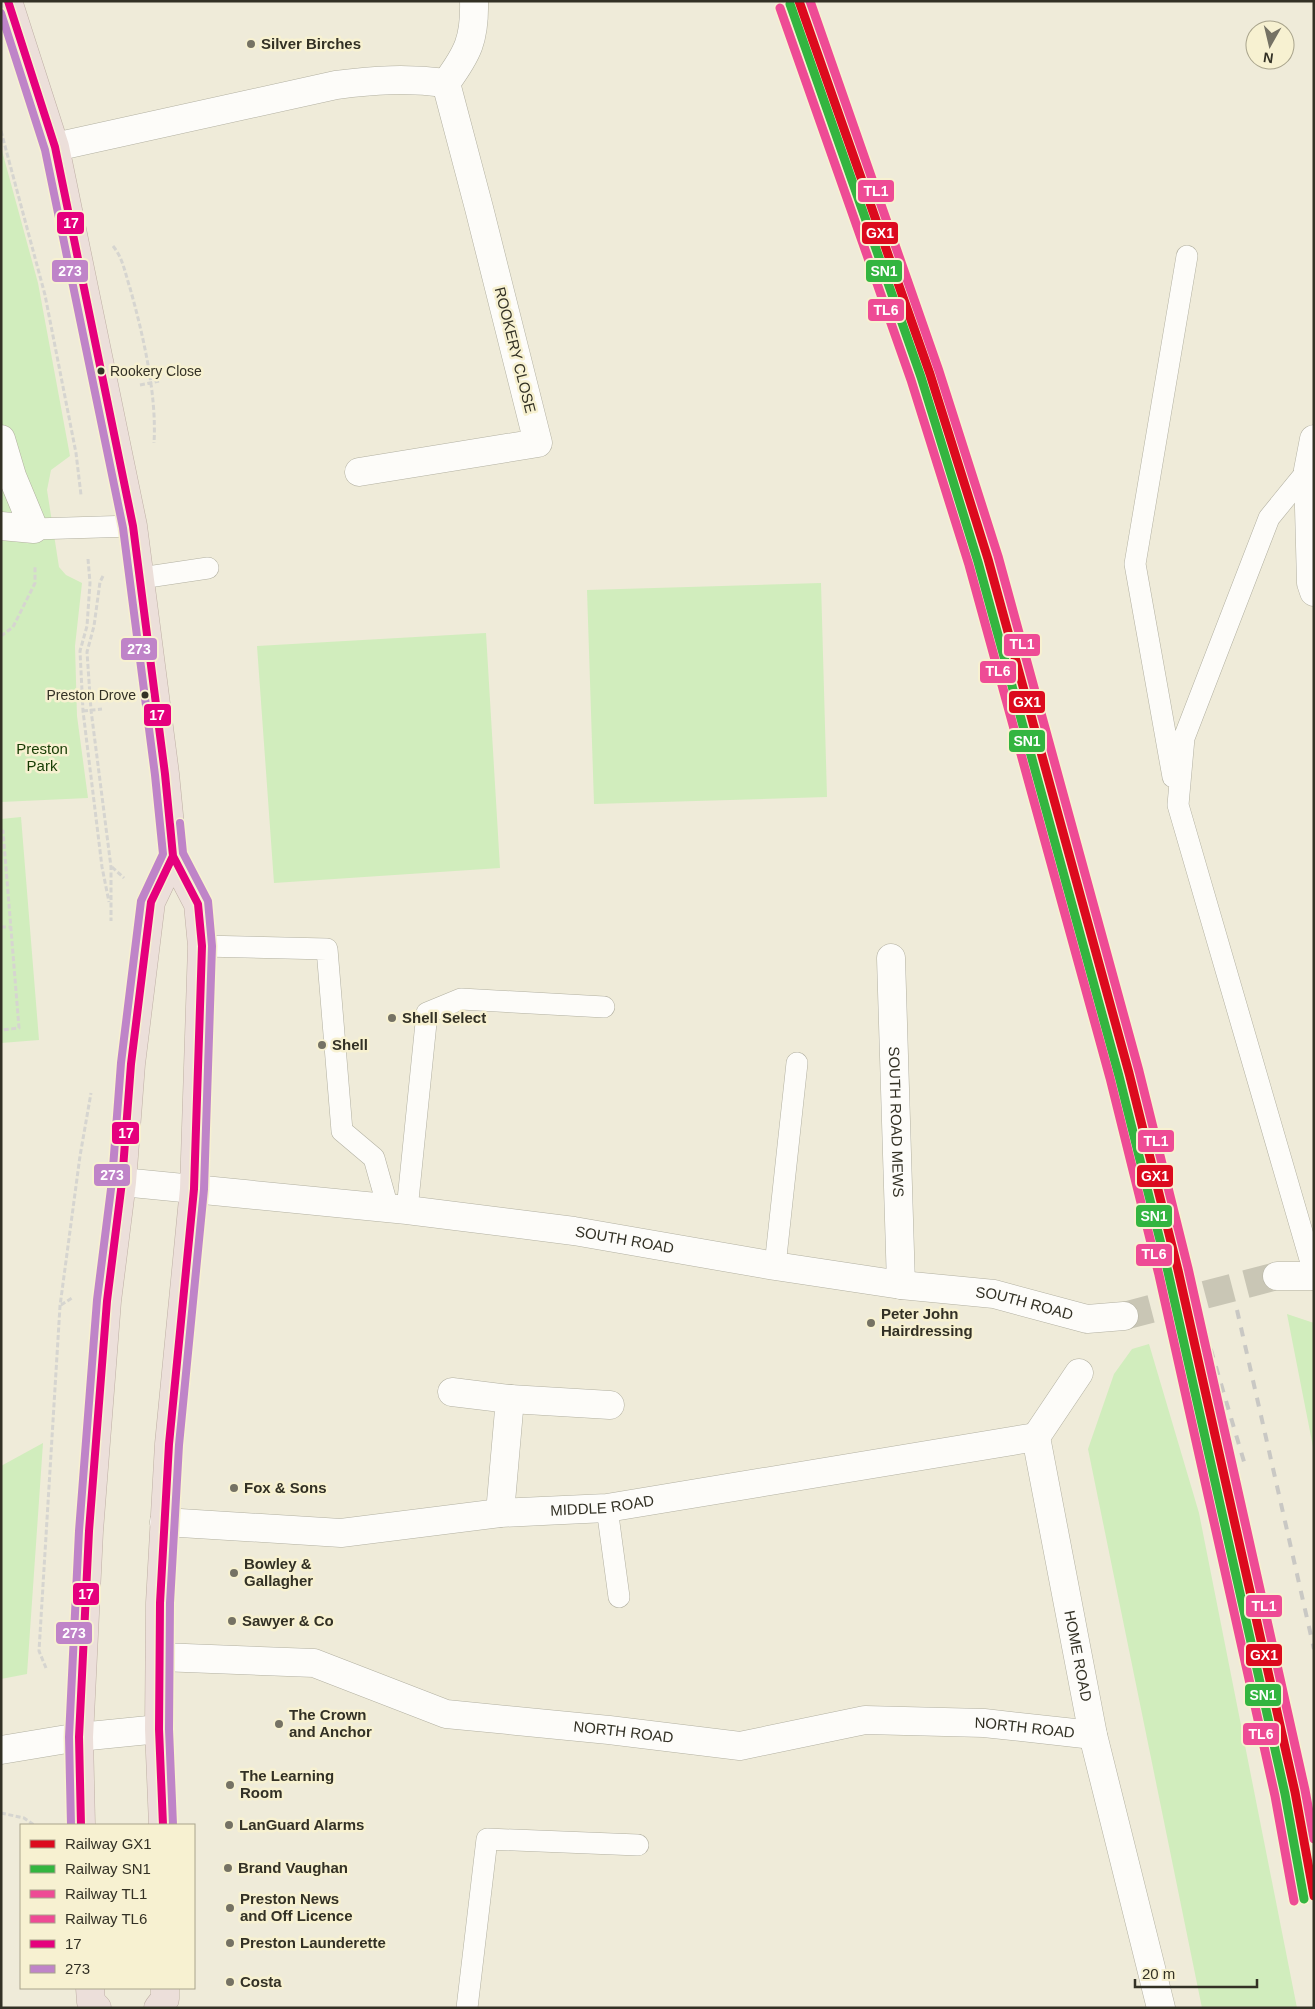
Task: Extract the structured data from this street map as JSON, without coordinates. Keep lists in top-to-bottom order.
{
  "streets": {
    "street": [
      "ROOKERY CLOSE",
      "SOUTH ROAD MEWS",
      "SOUTH ROAD",
      "MIDDLE ROAD",
      "HOME ROAD",
      "NORTH ROAD"
    ]
  },
  "crossings": [
    ["SOUTH ROAD MEWS", "SOUTH ROAD"],
    ["MIDDLE ROAD", "HOME ROAD"],
    ["HOME ROAD", "NORTH ROAD"]
  ],
  "parks": ["Preston Park"],
  "places": [
    "Silver Birches",
    "Rookery Close",
    "Preston Drove",
    "Shell Select",
    "Shell",
    "Peter John Hairdressing",
    "Fox & Sons",
    "Bowley & Gallagher",
    "Sawyer & Co",
    "The Crown and Anchor",
    "The Learning Room",
    "LanGuard Alarms",
    "Brand Vaughan",
    "Preston News and Off Licence",
    "Preston Launderette",
    "Costa"
  ],
  "lines": [
    "rail line GX1",
    "rail line TL1",
    "transit line 17",
    "rail line SN1",
    "rail line TL6",
    "transit line 273"
  ],
  "legend": [
    "Railway GX1",
    "Railway SN1",
    "Railway TL1",
    "Railway TL6",
    "17",
    "273"
  ],
  "scale_bar": "20 m",
  "north": "bottom"
}
